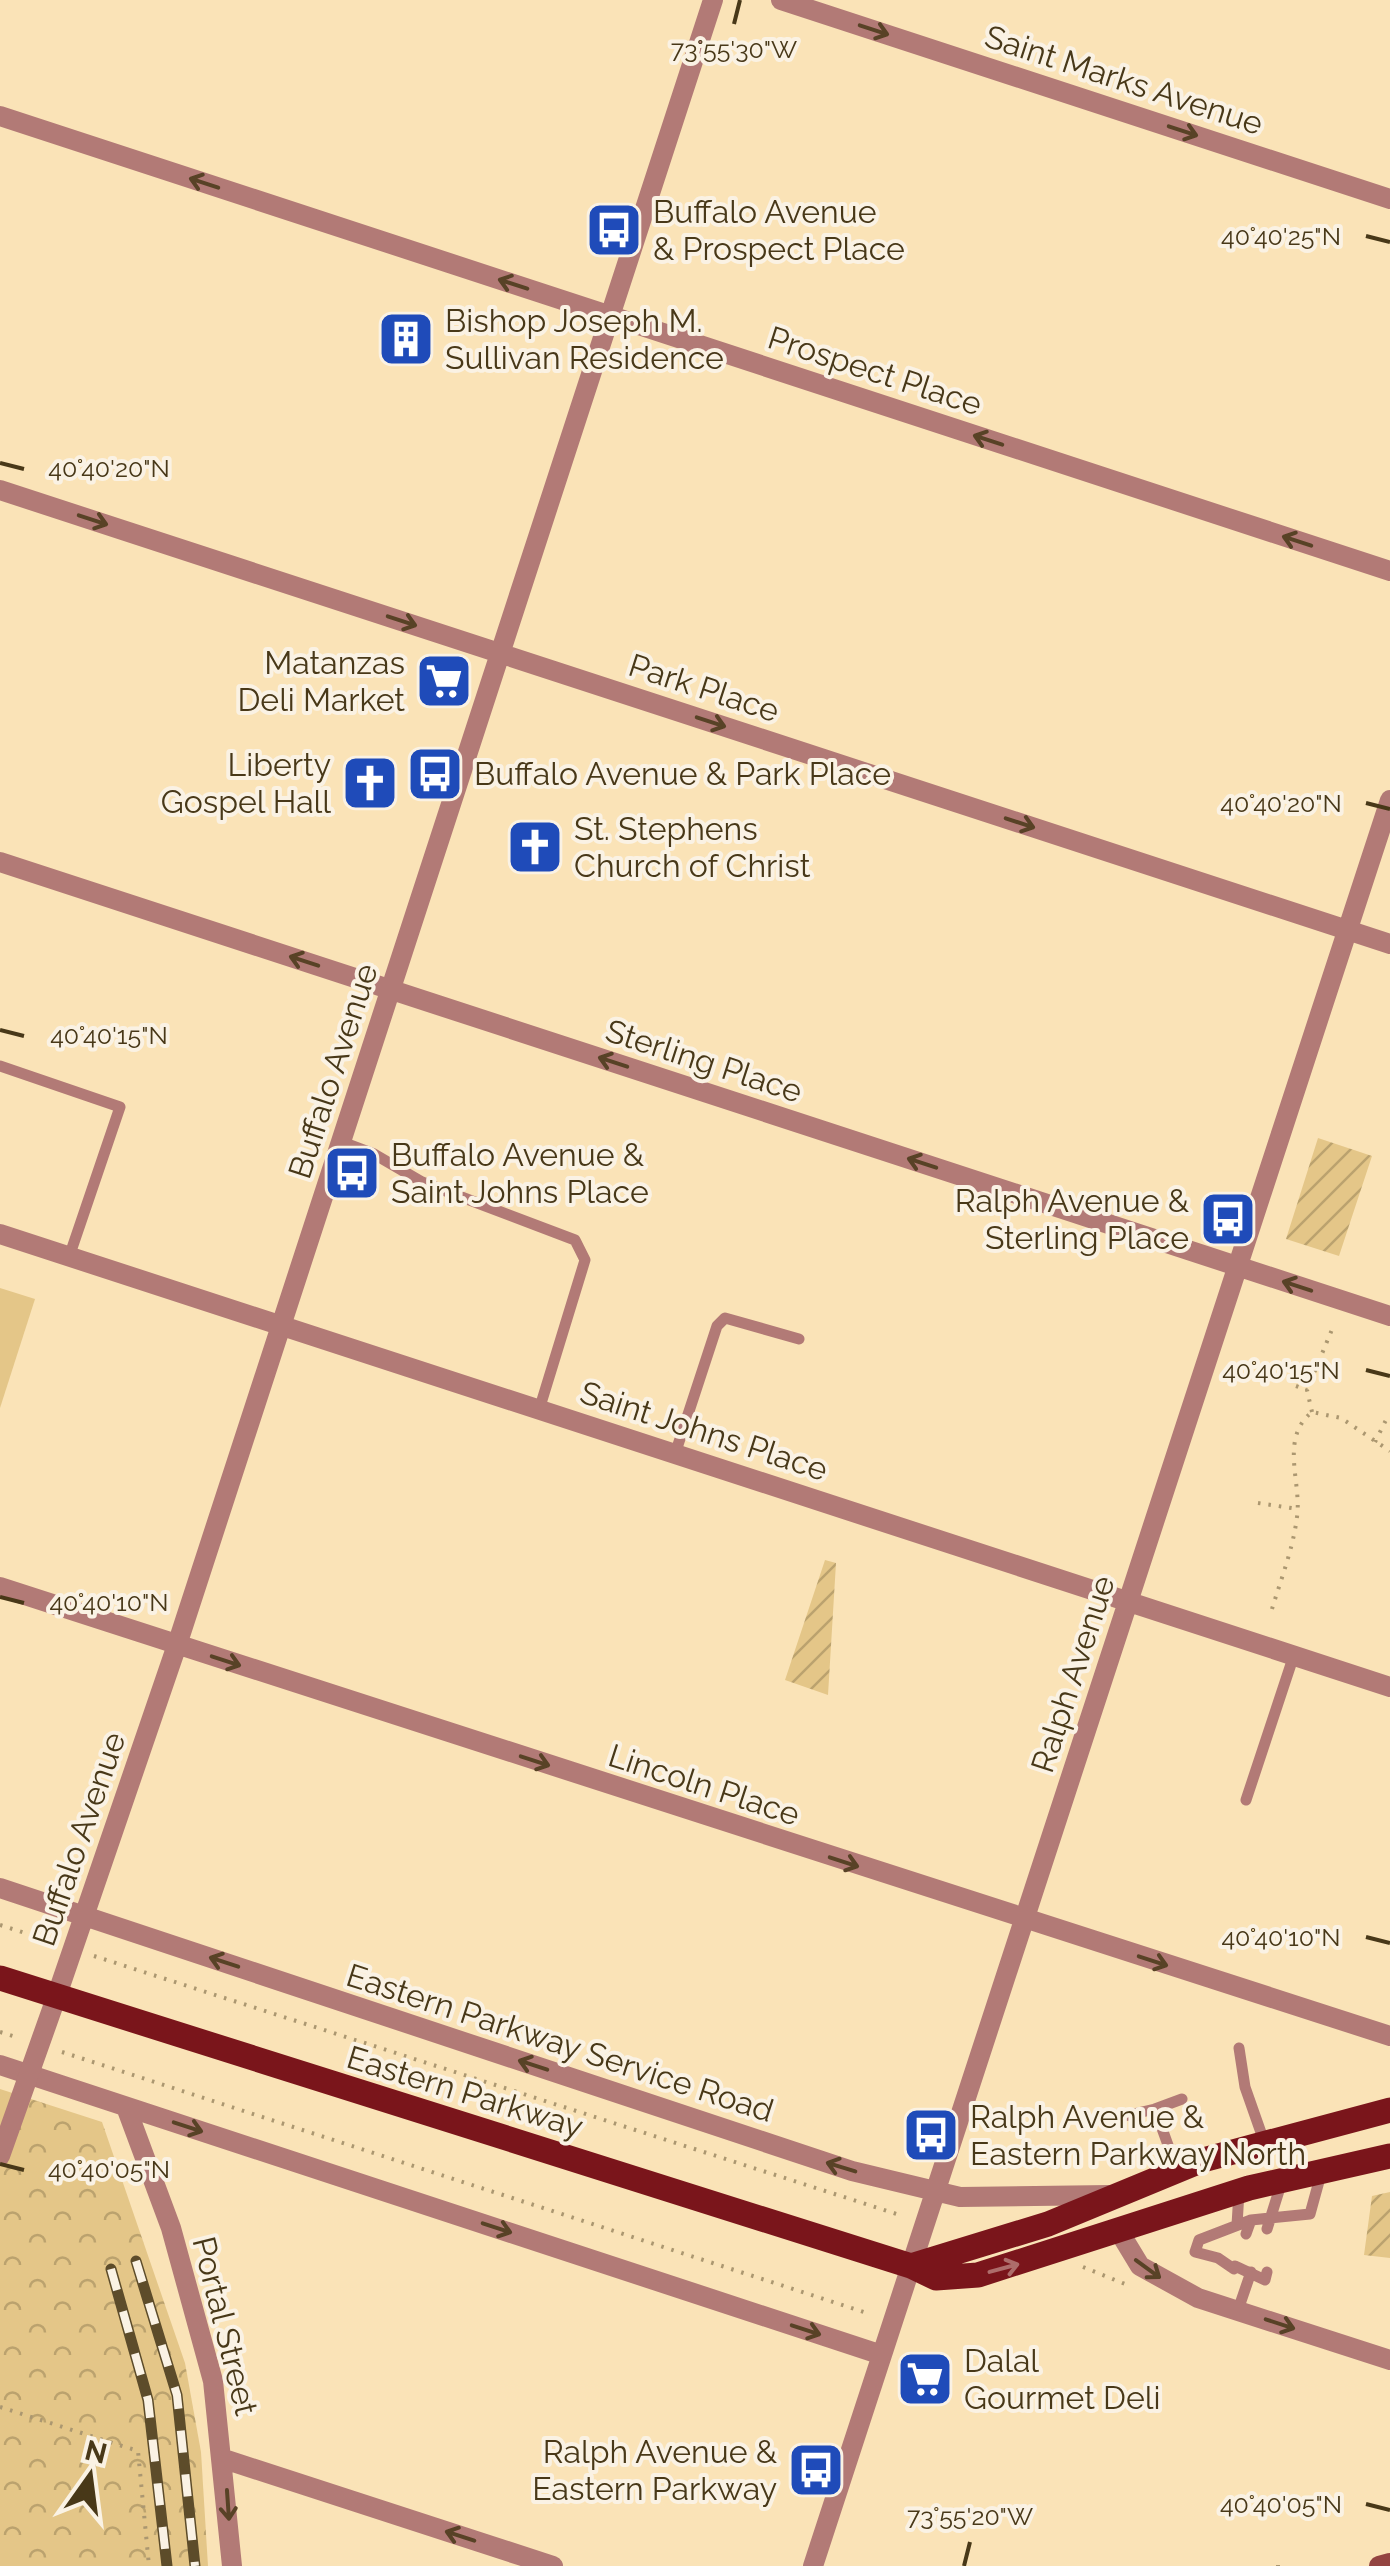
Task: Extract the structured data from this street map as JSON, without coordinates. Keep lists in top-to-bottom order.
{
  "streets": {
    "main road": ["Eastern Parkway"],
    "street": [
      "Saint Marks Avenue",
      "Prospect Place",
      "Park Place",
      "Sterling Place",
      "Buffalo Avenue",
      "Saint Johns Place",
      "Ralph Avenue",
      "Lincoln Place",
      "Eastern Parkway Service Road",
      "Portal Street"
    ]
  },
  "crossings": [
    ["Prospect Place", "Buffalo Avenue"],
    ["Park Place", "Buffalo Avenue"],
    ["Park Place", "Ralph Avenue"],
    ["Sterling Place", "Buffalo Avenue"],
    ["Sterling Place", "Ralph Avenue"],
    ["Buffalo Avenue", "Saint Johns Place"],
    ["Buffalo Avenue", "Lincoln Place"],
    ["Buffalo Avenue", "Eastern Parkway Service Road"],
    ["Buffalo Avenue", "Eastern Parkway"],
    ["Saint Johns Place", "Ralph Avenue"],
    ["Ralph Avenue", "Lincoln Place"],
    ["Ralph Avenue", "Eastern Parkway Service Road"],
    ["Ralph Avenue", "Eastern Parkway"]
  ],
  "one_way": [
    "Saint Marks Avenue",
    "Prospect Place",
    "Park Place",
    "Sterling Place",
    "Lincoln Place"
  ],
  "places": {
    "bus stop": [
      "Buffalo Avenue & Prospect Place",
      "Buffalo Avenue & Park Place",
      "Buffalo Avenue & Saint Johns Place",
      "Ralph Avenue & Sterling Place",
      "Ralph Avenue & Eastern Parkway North",
      "Ralph Avenue & Eastern Parkway"
    ],
    "building": ["Bishop Joseph M. Sullivan Residence"],
    "supermarket": ["Matanzas Deli Market", "Dalal Gourmet Deli"],
    "church": ["Liberty Gospel Hall", "St. Stephens Church of Christ"]
  },
  "north": "top",
  "coordinates": [
    "73°55'30\"W",
    "40°40'25\"N",
    "40°40'20\"N",
    "40°40'15\"N",
    "40°40'10\"N",
    "40°40'05\"N",
    "73°55'20\"W"
  ]
}
